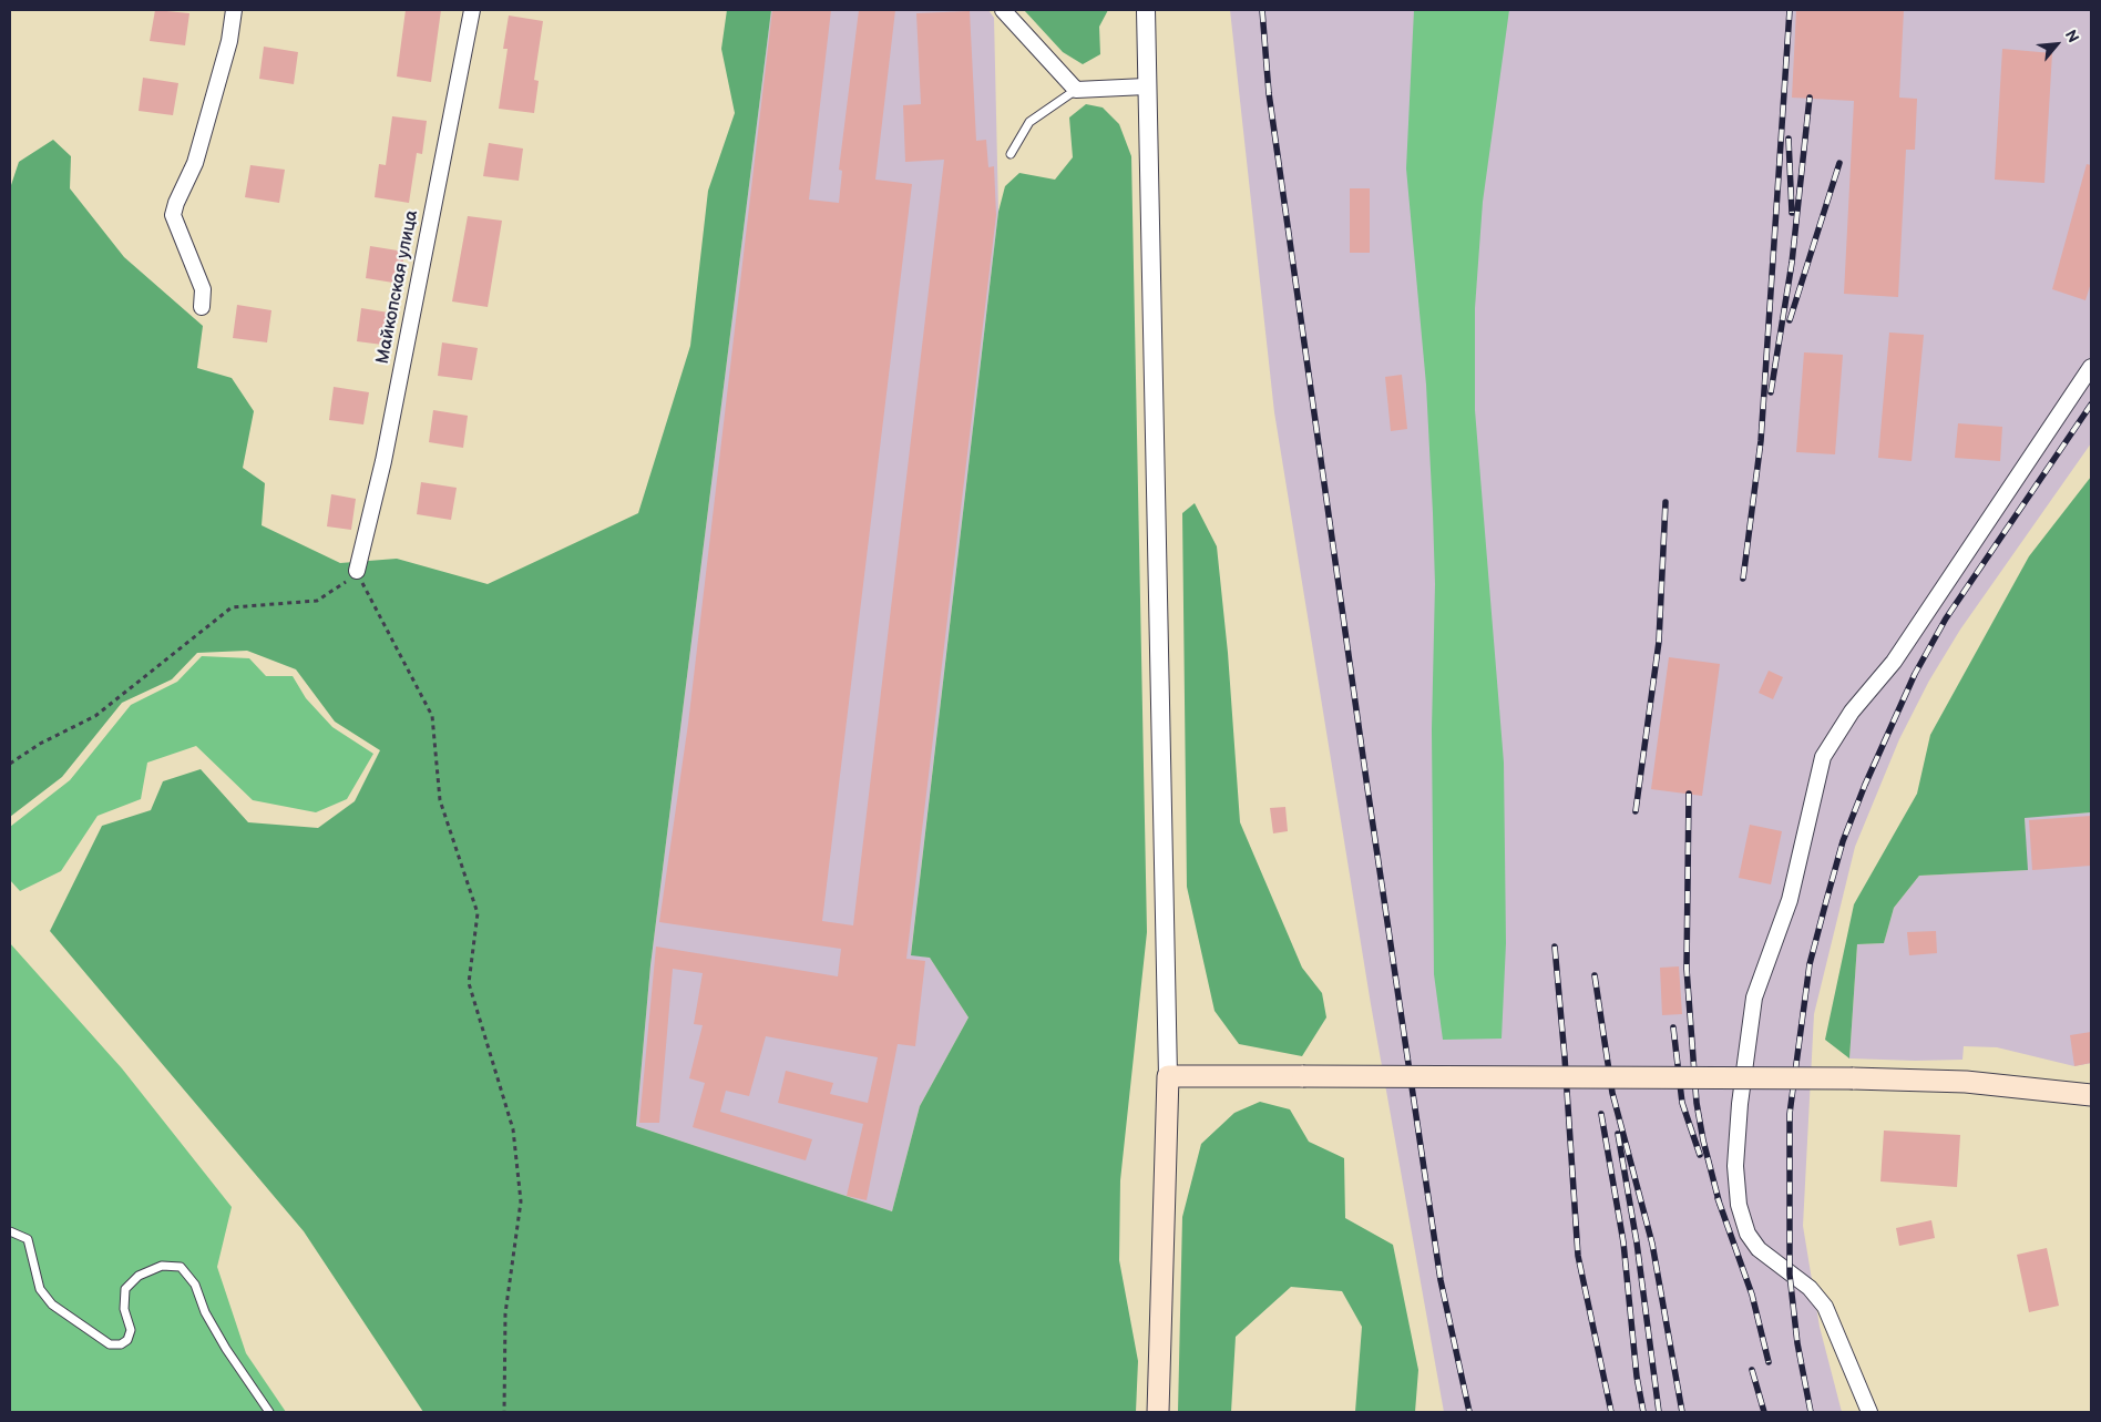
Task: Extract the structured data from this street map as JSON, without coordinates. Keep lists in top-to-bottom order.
{
  "streets": {
    "street": ["Майкопская улица"]
  },
  "north": "top right"
}
